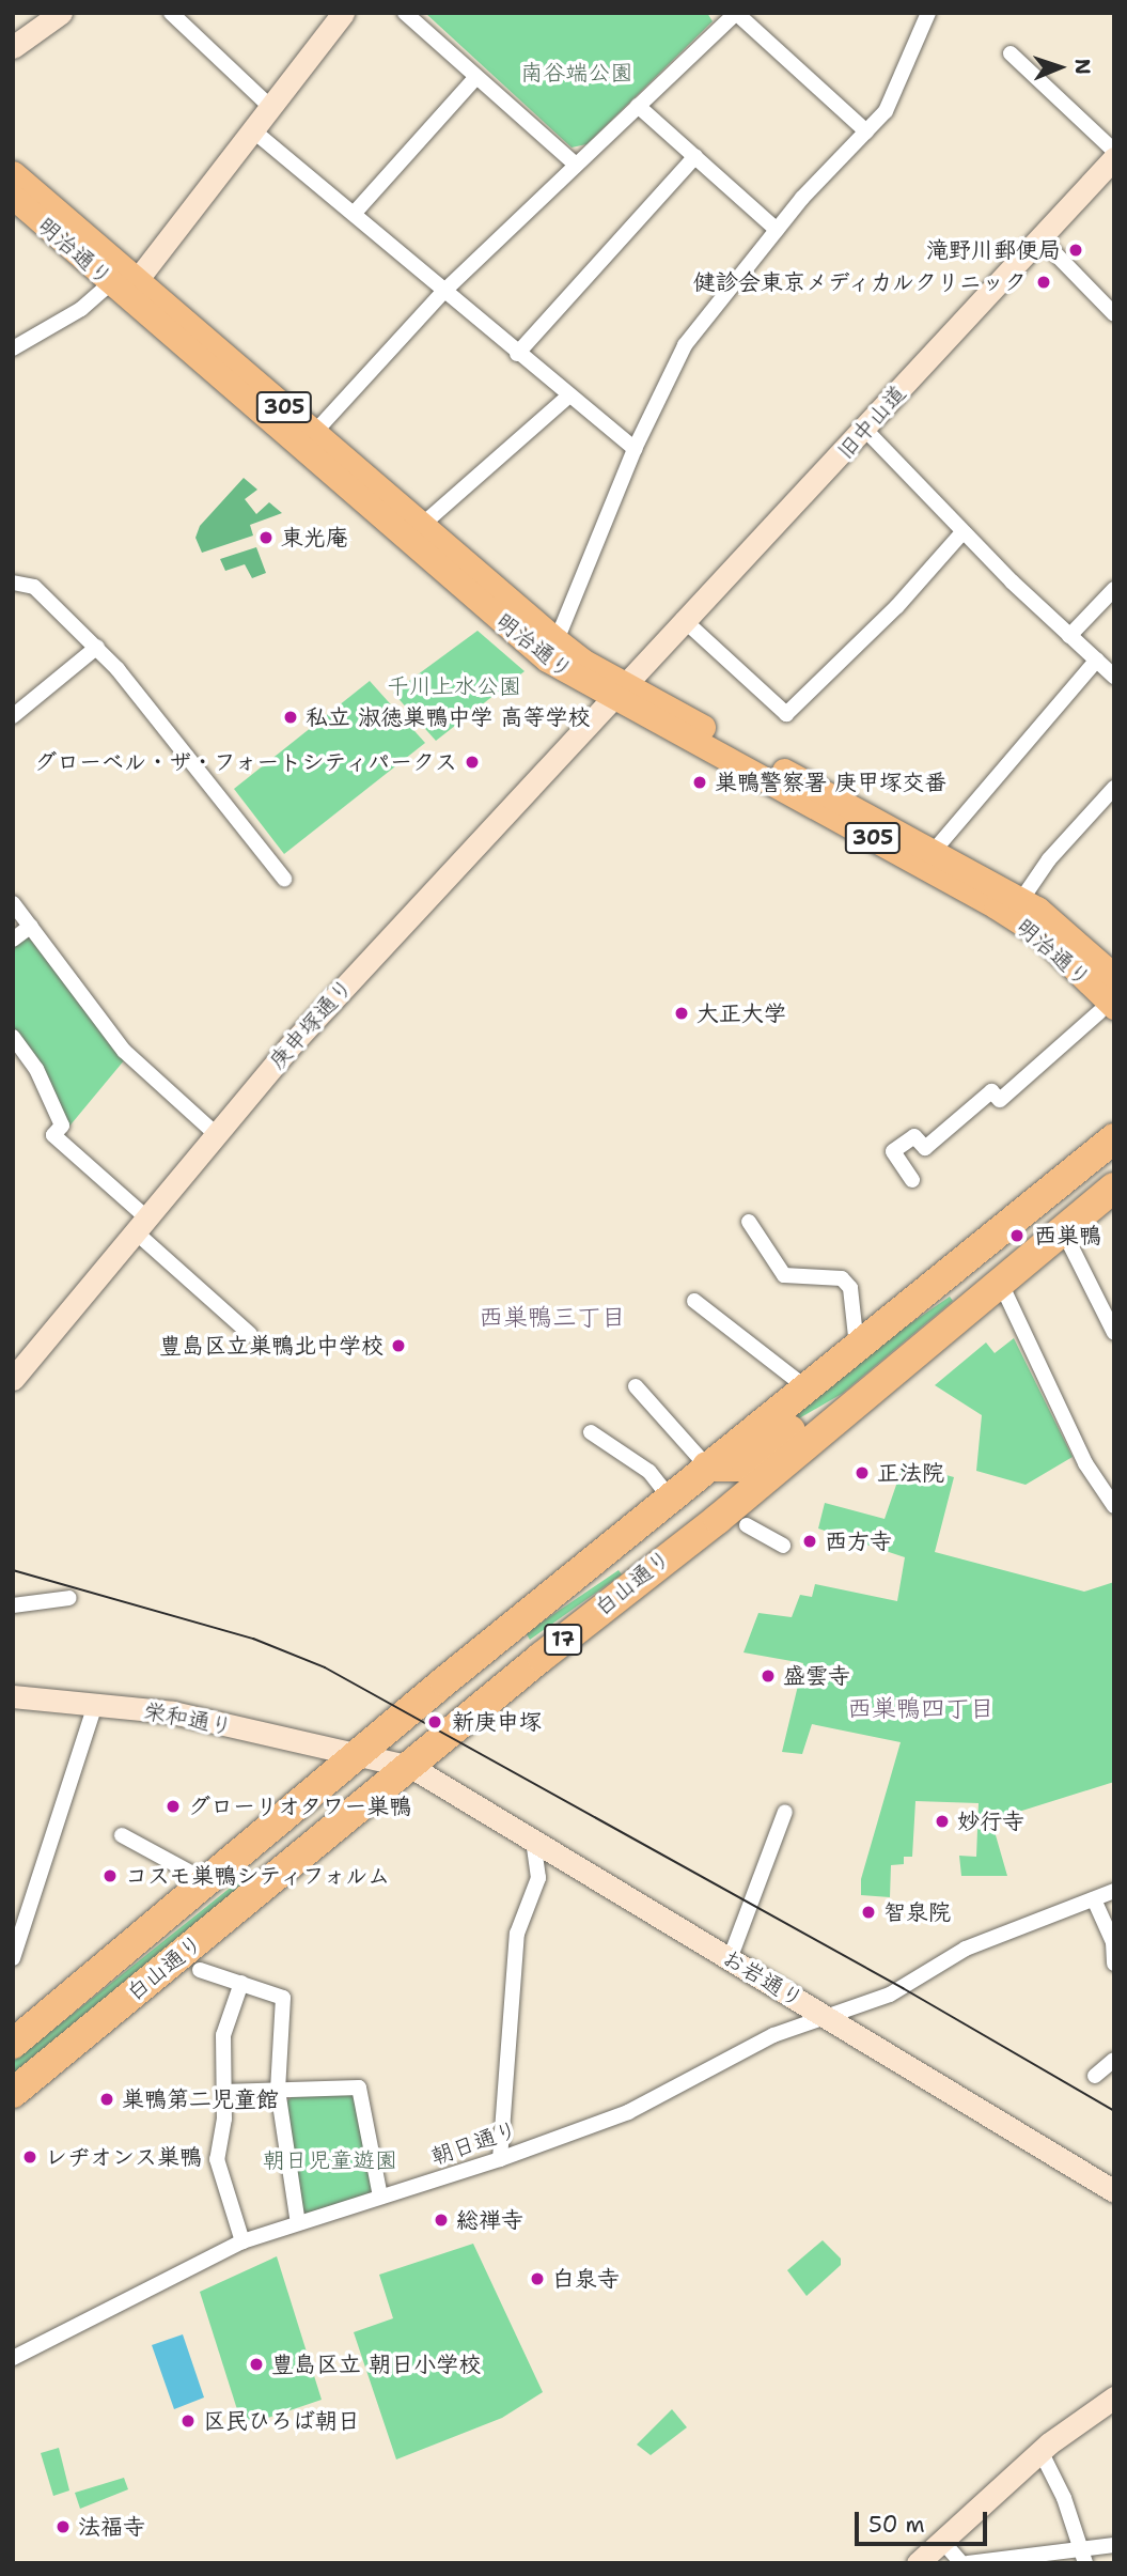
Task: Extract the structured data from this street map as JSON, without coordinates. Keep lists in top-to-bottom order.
{
  "streets": {
    "highway": ["白山通り", "17"],
    "main road": ["明治通り", "305"],
    "street": [
      "旧中山道",
      "庚申塚通り",
      "栄和通り",
      "お岩通り",
      "朝日通り"
    ]
  },
  "crossings": [
    ["明治通り", "旧中山道"],
    ["明治通り", "庚申塚通り"],
    ["旧中山道", "庚申塚通り"],
    ["白山通り", "栄和通り"],
    ["白山通り", "お岩通り"],
    ["栄和通り", "お岩通り"],
    ["お岩通り", "朝日通り"]
  ],
  "districts": ["西巣鴨三丁目", "西巣鴨四丁目"],
  "parks": ["南谷端公園", "千川上水公園", "朝日児童遊園"],
  "places": [
    "滝野川郵便局",
    "健診会東京メディカルクリニック",
    "東光庵",
    "私立 淑徳巣鴨中学 高等学校",
    "グローベル・ザ・フォートシティパークス",
    "巣鴨警察署 庚甲塚交番",
    "大正大学",
    "西巣鴨",
    "豊島区立巣鴨北中学校",
    "正法院",
    "西方寺",
    "盛雲寺",
    "新庚申塚",
    "グローリオタワー巣鴨",
    "妙行寺",
    "コスモ巣鴨シティフォルム",
    "智泉院",
    "巣鴨第二児童館",
    "レヂオンス巣鴨",
    "総禅寺",
    "白泉寺",
    "豊島区立 朝日小学校",
    "区民ひろば朝日",
    "法福寺"
  ],
  "scale_bar": "50 m",
  "north": "right"
}
